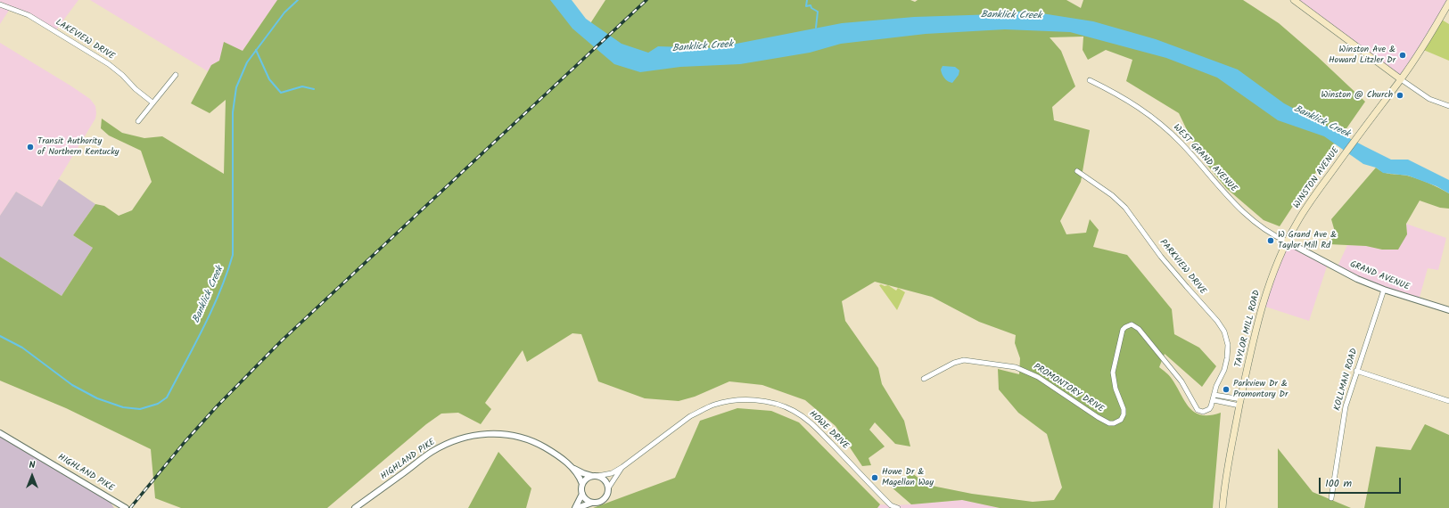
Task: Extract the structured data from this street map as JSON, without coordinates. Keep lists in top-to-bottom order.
{
  "streets": {
    "main road": ["WINSTON AVENUE", "TAYLOR MILL ROAD"],
    "street": [
      "LAKEVIEW DRIVE",
      "WEST GRAND AVENUE",
      "PARKVIEW DRIVE",
      "GRAND AVENUE",
      "KOLLMAN ROAD",
      "PROMONTORY DRIVE",
      "HOWE DRIVE",
      "HIGHLAND PIKE"
    ]
  },
  "crossings": [
    ["WEST GRAND AVENUE", "WINSTON AVENUE"],
    ["WEST GRAND AVENUE", "GRAND AVENUE"],
    ["WEST GRAND AVENUE", "TAYLOR MILL ROAD"],
    ["WINSTON AVENUE", "GRAND AVENUE"],
    ["WINSTON AVENUE", "TAYLOR MILL ROAD"],
    ["PARKVIEW DRIVE", "PROMONTORY DRIVE"],
    ["GRAND AVENUE", "TAYLOR MILL ROAD"],
    ["GRAND AVENUE", "KOLLMAN ROAD"],
    ["HOWE DRIVE", "HIGHLAND PIKE"]
  ],
  "water": ["Banklick Creek"],
  "places": [
    "Winston Ave & Howard Litzler Dr",
    "Winston @ Church",
    "Transit Authority of Northern Kentucky",
    "W Grand Ave & Taylor Mill Rd",
    "Parkview Dr & Promontory Dr",
    "Howe Dr & Magellan Way"
  ],
  "scale_bar": "100 m",
  "north": "top"
}
